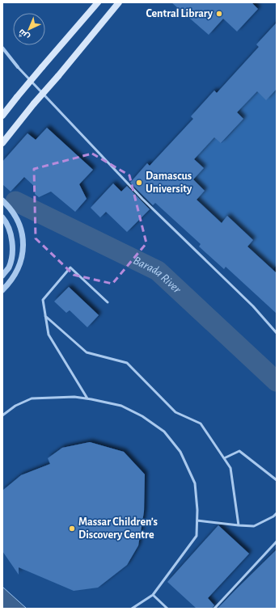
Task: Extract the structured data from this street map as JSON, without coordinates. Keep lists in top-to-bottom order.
{
  "water": ["Barada River"],
  "places": ["Central Library", "Damascus University", "Massar Children’s Discovery Centre"],
  "north": "bottom left"
}
